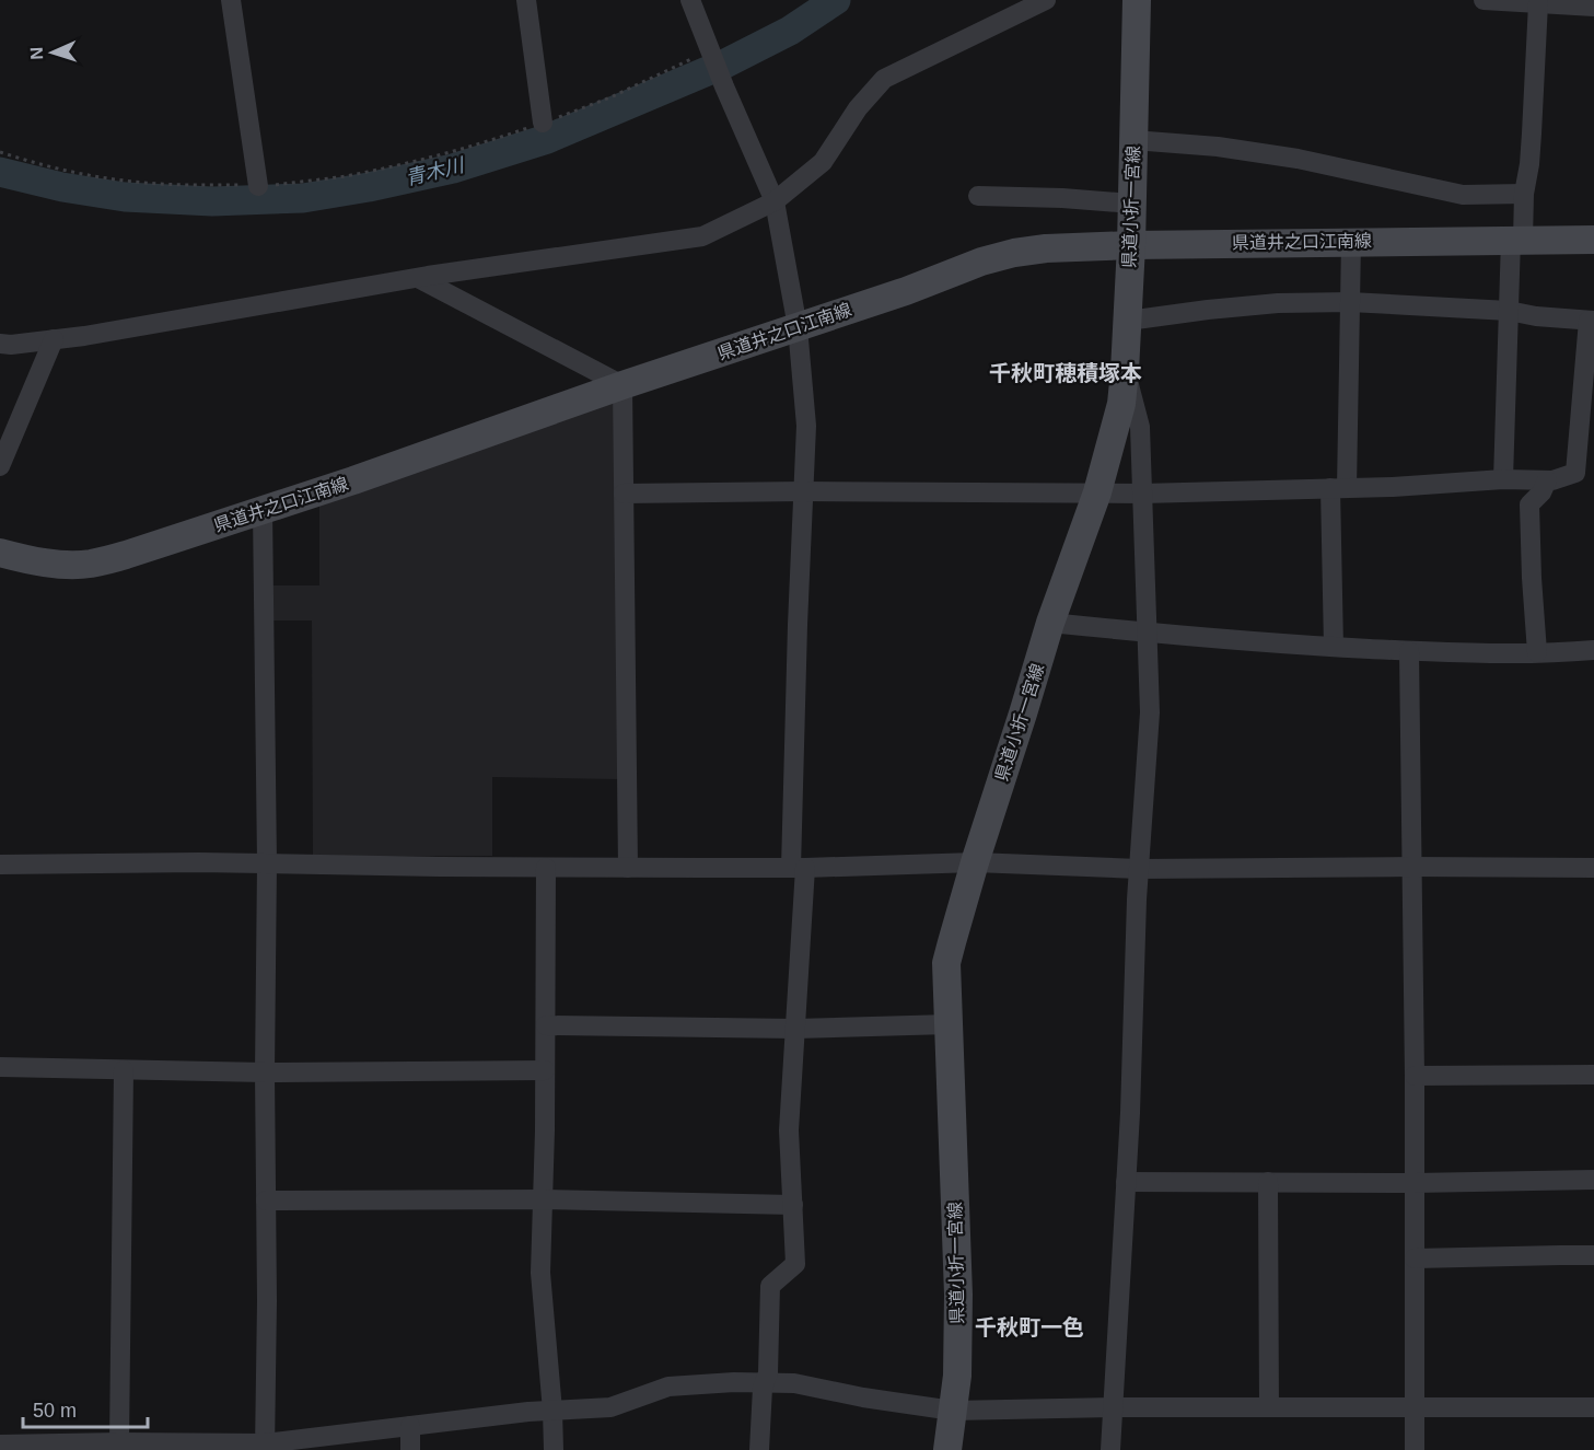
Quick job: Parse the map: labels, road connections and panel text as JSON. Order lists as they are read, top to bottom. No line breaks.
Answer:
{"streets":{"main road":["県道小折一宮線","県道井之口江南線"]},"crossings":[["県道小折一宮線","県道井之口江南線"]],"districts":["千秋町穂積塚本","千秋町一色"],"water":["青木川"],"scale_bar":"50 m","north":"left"}
